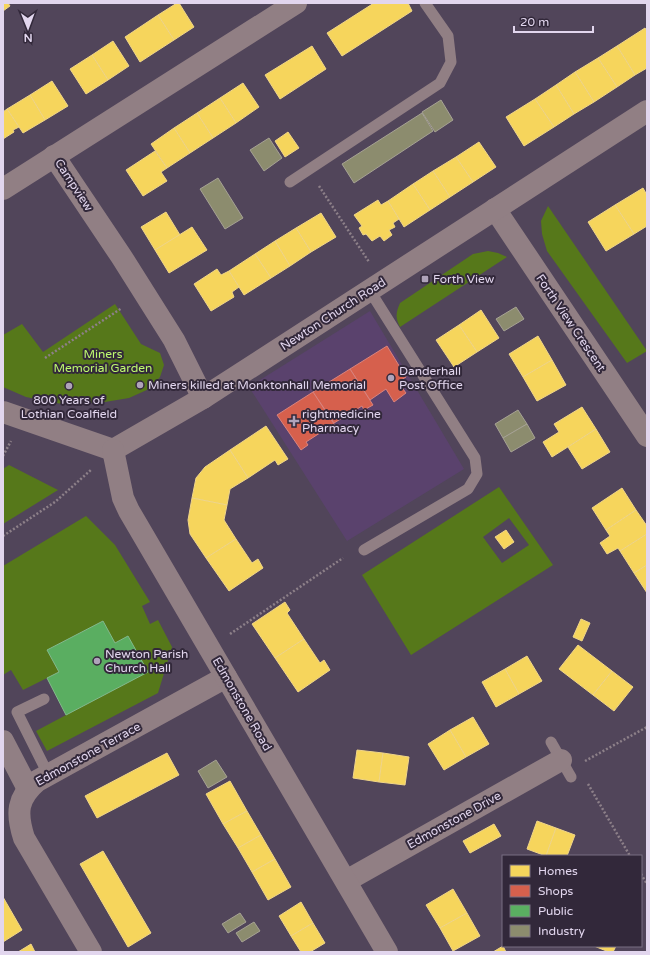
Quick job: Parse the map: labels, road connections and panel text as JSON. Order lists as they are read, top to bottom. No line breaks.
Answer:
{"streets":{"street":["Campview","Newton Church Road","Forth View Crescent","Edmonstone Road","Edmonstone Terrace","Edmonstone Drive"]},"crossings":[["Campview","Newton Church Road"],["Newton Church Road","Forth View Crescent"],["Newton Church Road","Edmonstone Road"],["Edmonstone Road","Edmonstone Terrace"],["Edmonstone Road","Edmonstone Drive"]],"parks":["Miners Memorial Garden"],"places":{"transit":["Forth View"],"other":["Danderhall Post Office","Miners killed at Monktonhall Memorial","800 Years of Lothian Coalfield","Newton Parish Church Hall"],"health":["rightmedicine Pharmacy"]},"legend":["Homes","Shops","Public","Industry"],"scale_bar":"20 m","north":"bottom"}
